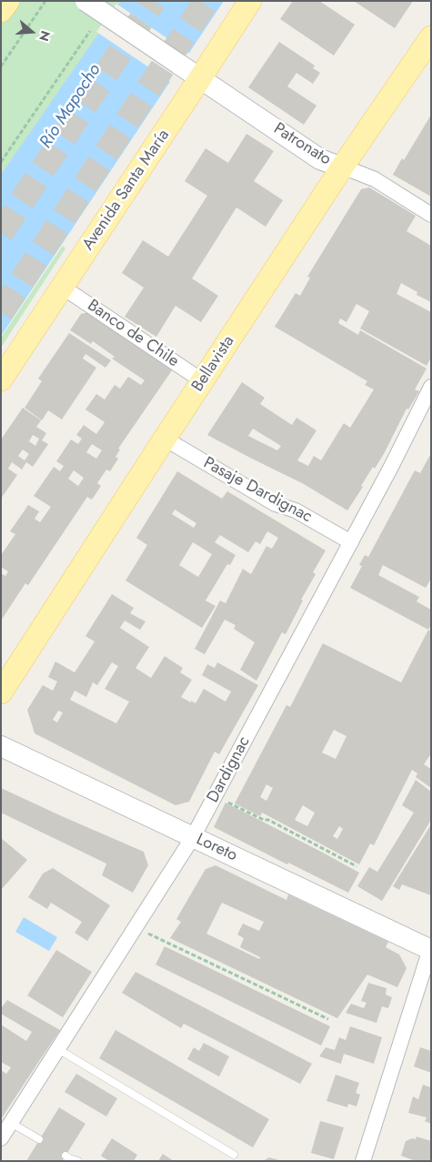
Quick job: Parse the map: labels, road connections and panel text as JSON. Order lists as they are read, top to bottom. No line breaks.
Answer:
{"streets":{"main road":["Patronato","Avenida Santa María","Bellavista","Loreto"],"street":["Banco de Chile","Pasaje Dardignac","Dardignac"]},"crossings":[["Patronato","Avenida Santa María"],["Patronato","Bellavista"],["Avenida Santa María","Banco de Chile"],["Banco de Chile","Bellavista"],["Bellavista","Pasaje Dardignac"],["Pasaje Dardignac","Dardignac"],["Dardignac","Loreto"]],"water":["Río Mapocho"],"north":"right"}
